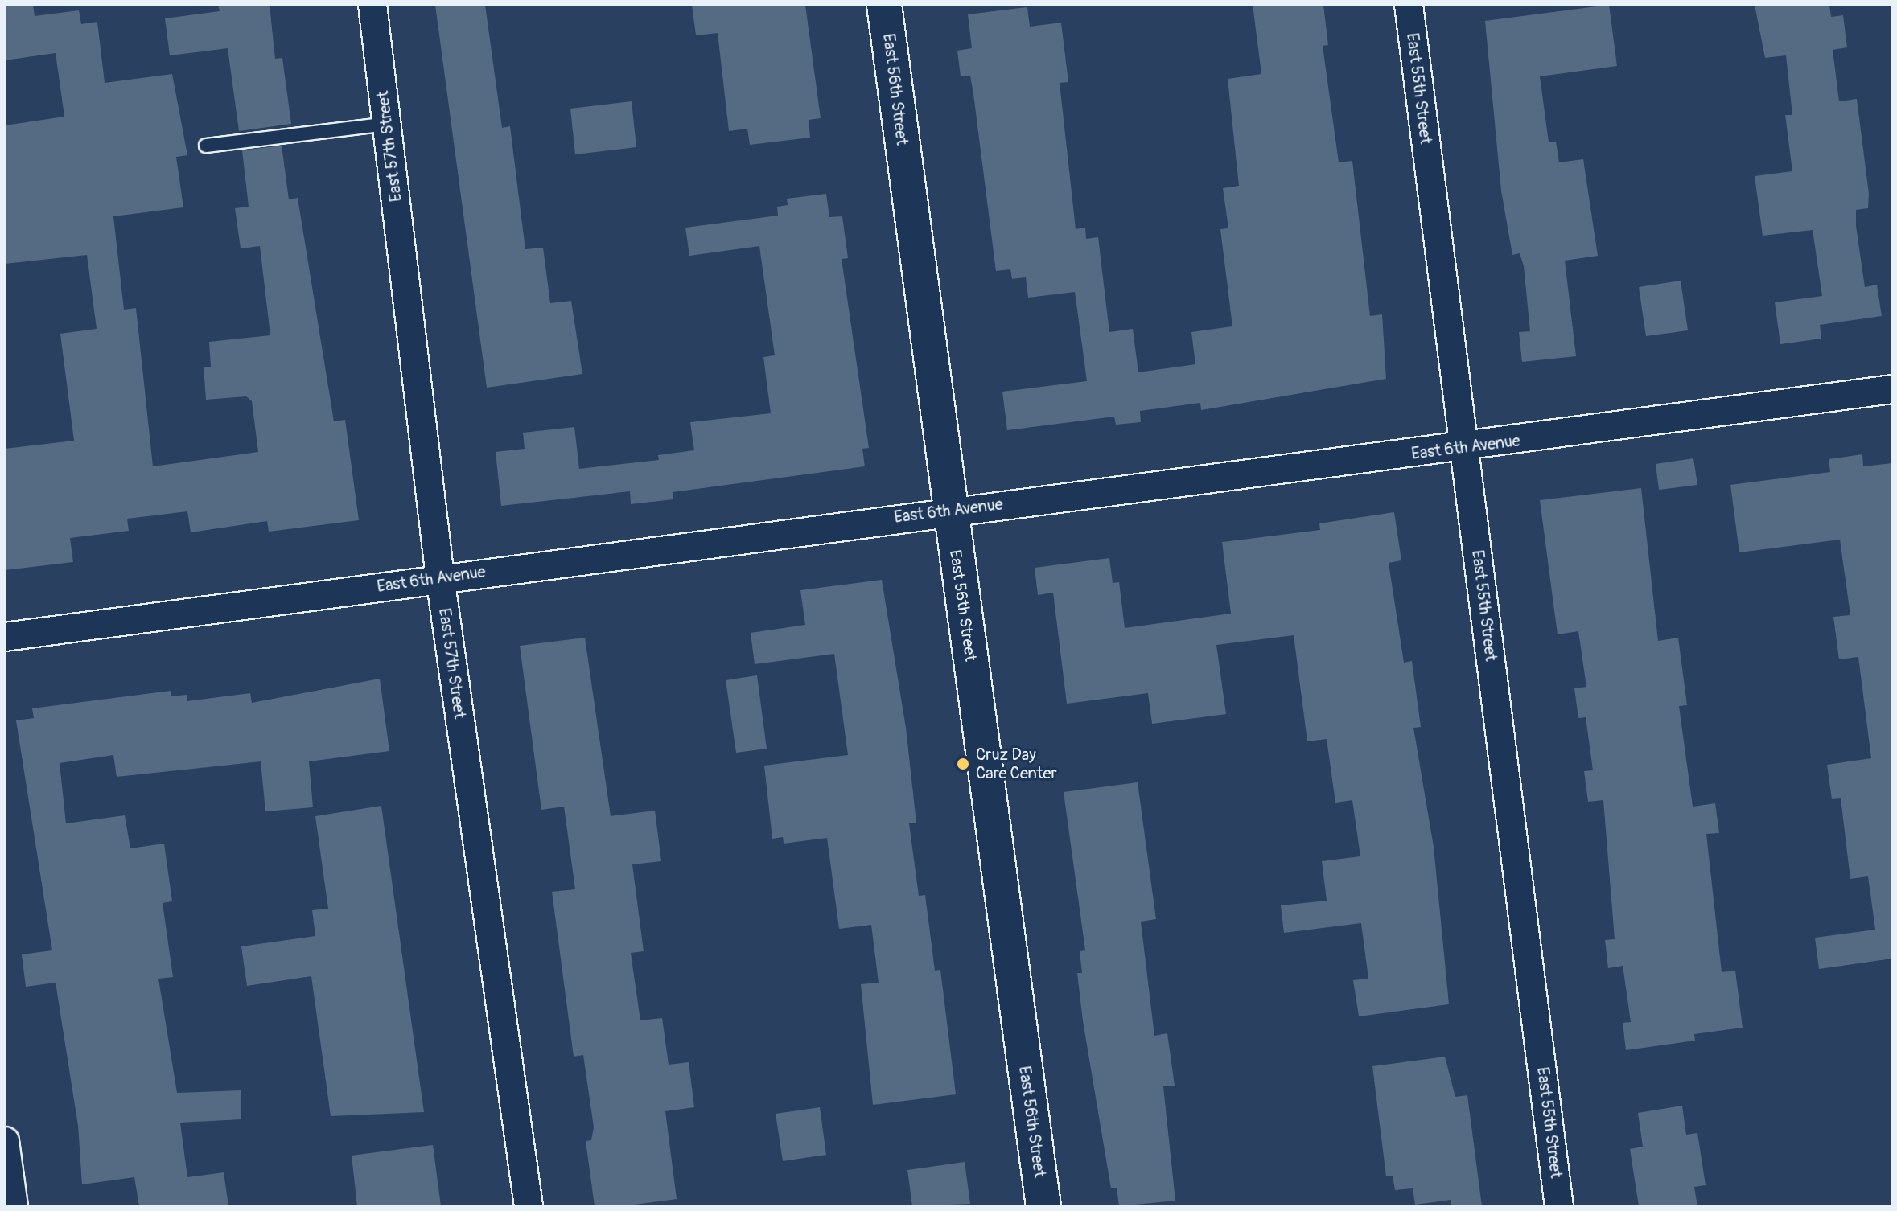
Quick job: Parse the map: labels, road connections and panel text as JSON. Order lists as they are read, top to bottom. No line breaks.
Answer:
{"streets":{"street":["East 55th Street","East 56th Street","East 57th Street","East 6th Avenue"]},"crossings":[["East 55th Street","East 6th Avenue"],["East 56th Street","East 6th Avenue"],["East 57th Street","East 6th Avenue"]],"places":["Cruz Day Care Center"]}
